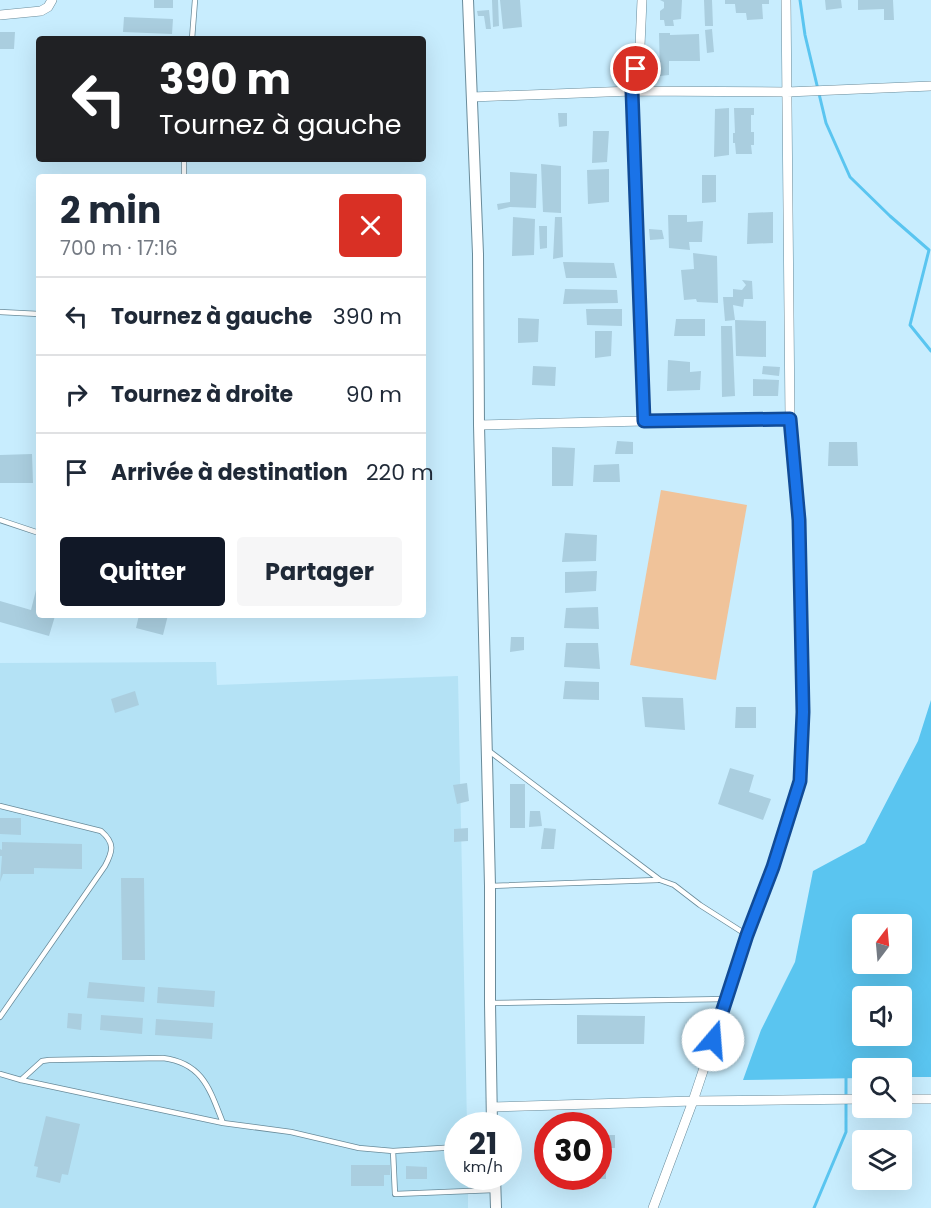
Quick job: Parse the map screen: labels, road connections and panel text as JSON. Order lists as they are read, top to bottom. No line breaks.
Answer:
{"north":"top","page":{"turn":["390 m","Tournez à gauche"],"heading":["2 min","700 m · 17:16"],"list":[{"name":"Tournez à gauche","value":"390 m"},{"name":"Tournez à droite","value":"90 m"},{"name":"Arrivée à destination","value":"220 m"}],"buttons":["Quitter","Partager"],"speed":"21 km/h","limit":"30"}}
